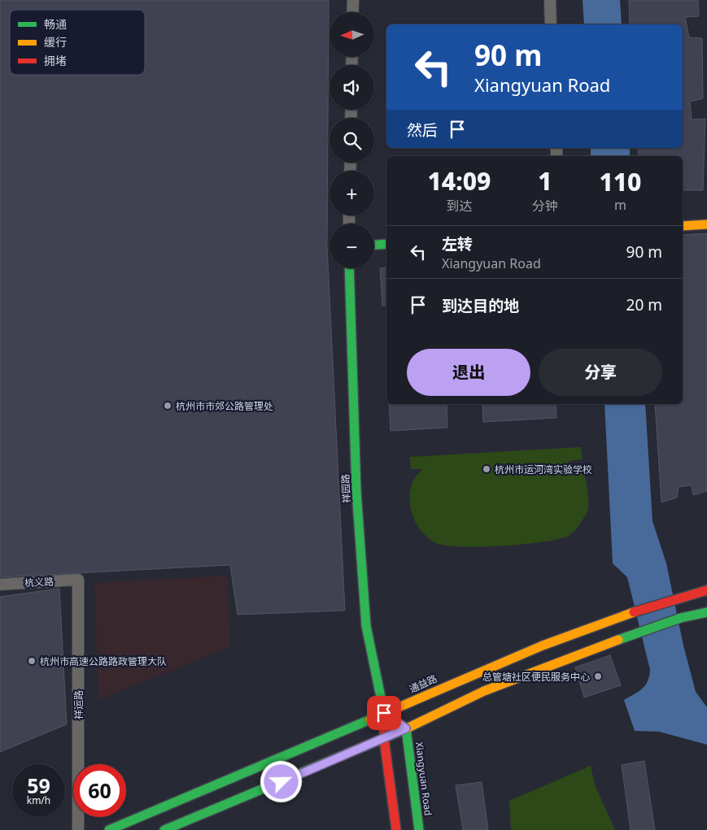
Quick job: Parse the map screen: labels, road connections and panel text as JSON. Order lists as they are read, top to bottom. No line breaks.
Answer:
{"streets":{"main road":["祥园路","通益路","Xiangyuan Road"],"street":["杭义路","祥运路"]},"crossings":[["祥园路","通益路"],["杭义路","祥运路"]],"places":["杭州市市郊公路管理处","杭州市运河湾实验学校","杭州市高速公路路政管理大队","总管塘社区便民服务中心"],"legend":["畅通","缓行","拥堵"],"north":"left","page":{"map_buttons":["+","−"],"turn":["90 m","Xiangyuan Road"],"then":"然后","eta":["14:09","到达","1","分钟","110","m"],"list":[{"name":"左转","note":"Xiangyuan Road","value":"90 m"},{"name":"到达目的地","value":"20 m"}],"buttons":["退出","分享"],"speed":"59 km/h","limit":"60"}}
